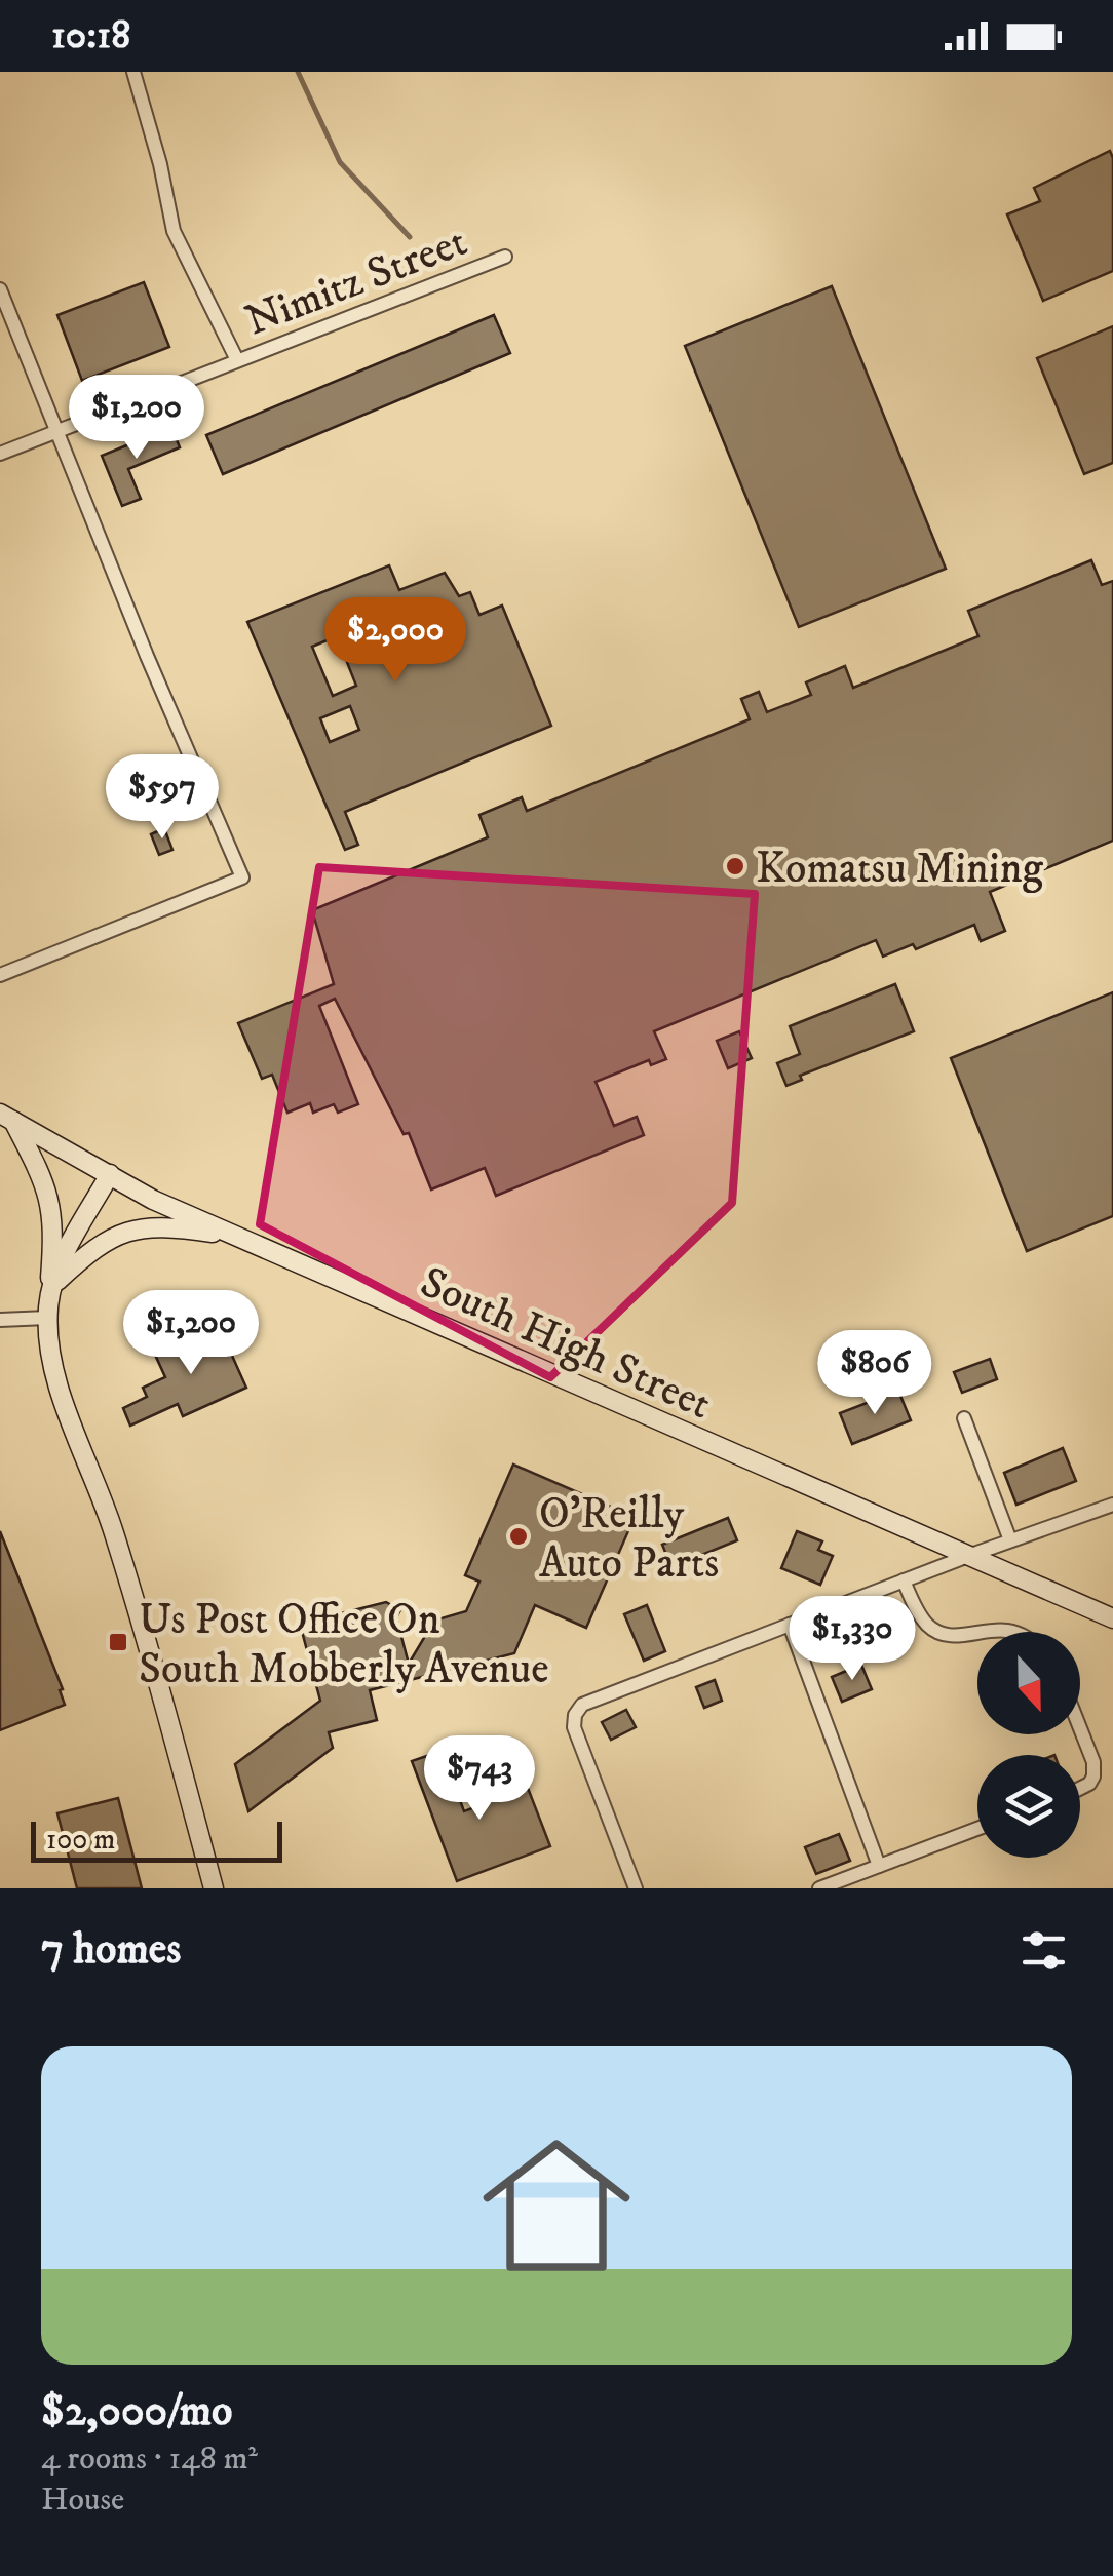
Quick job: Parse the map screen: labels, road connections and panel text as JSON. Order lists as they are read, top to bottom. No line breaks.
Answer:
{"streets":{"main road":["South High Street"],"street":["Nimitz Street"]},"places":{"other":["Komatsu Mining","O'Reilly Auto Parts"],"transit":["Us Post Office On South Mobberly Avenue"]},"scale_bar":"100 m","north":"bottom","page":{"status":"10:18","price":["$1,200","$2,000","$597","$1,200","$806","$1,330","$743"],"scale":"100 m","heading":"7 homes","list":[{"name":"$2,000/mo","note":"4 rooms · 148 m² · House"}]}}
